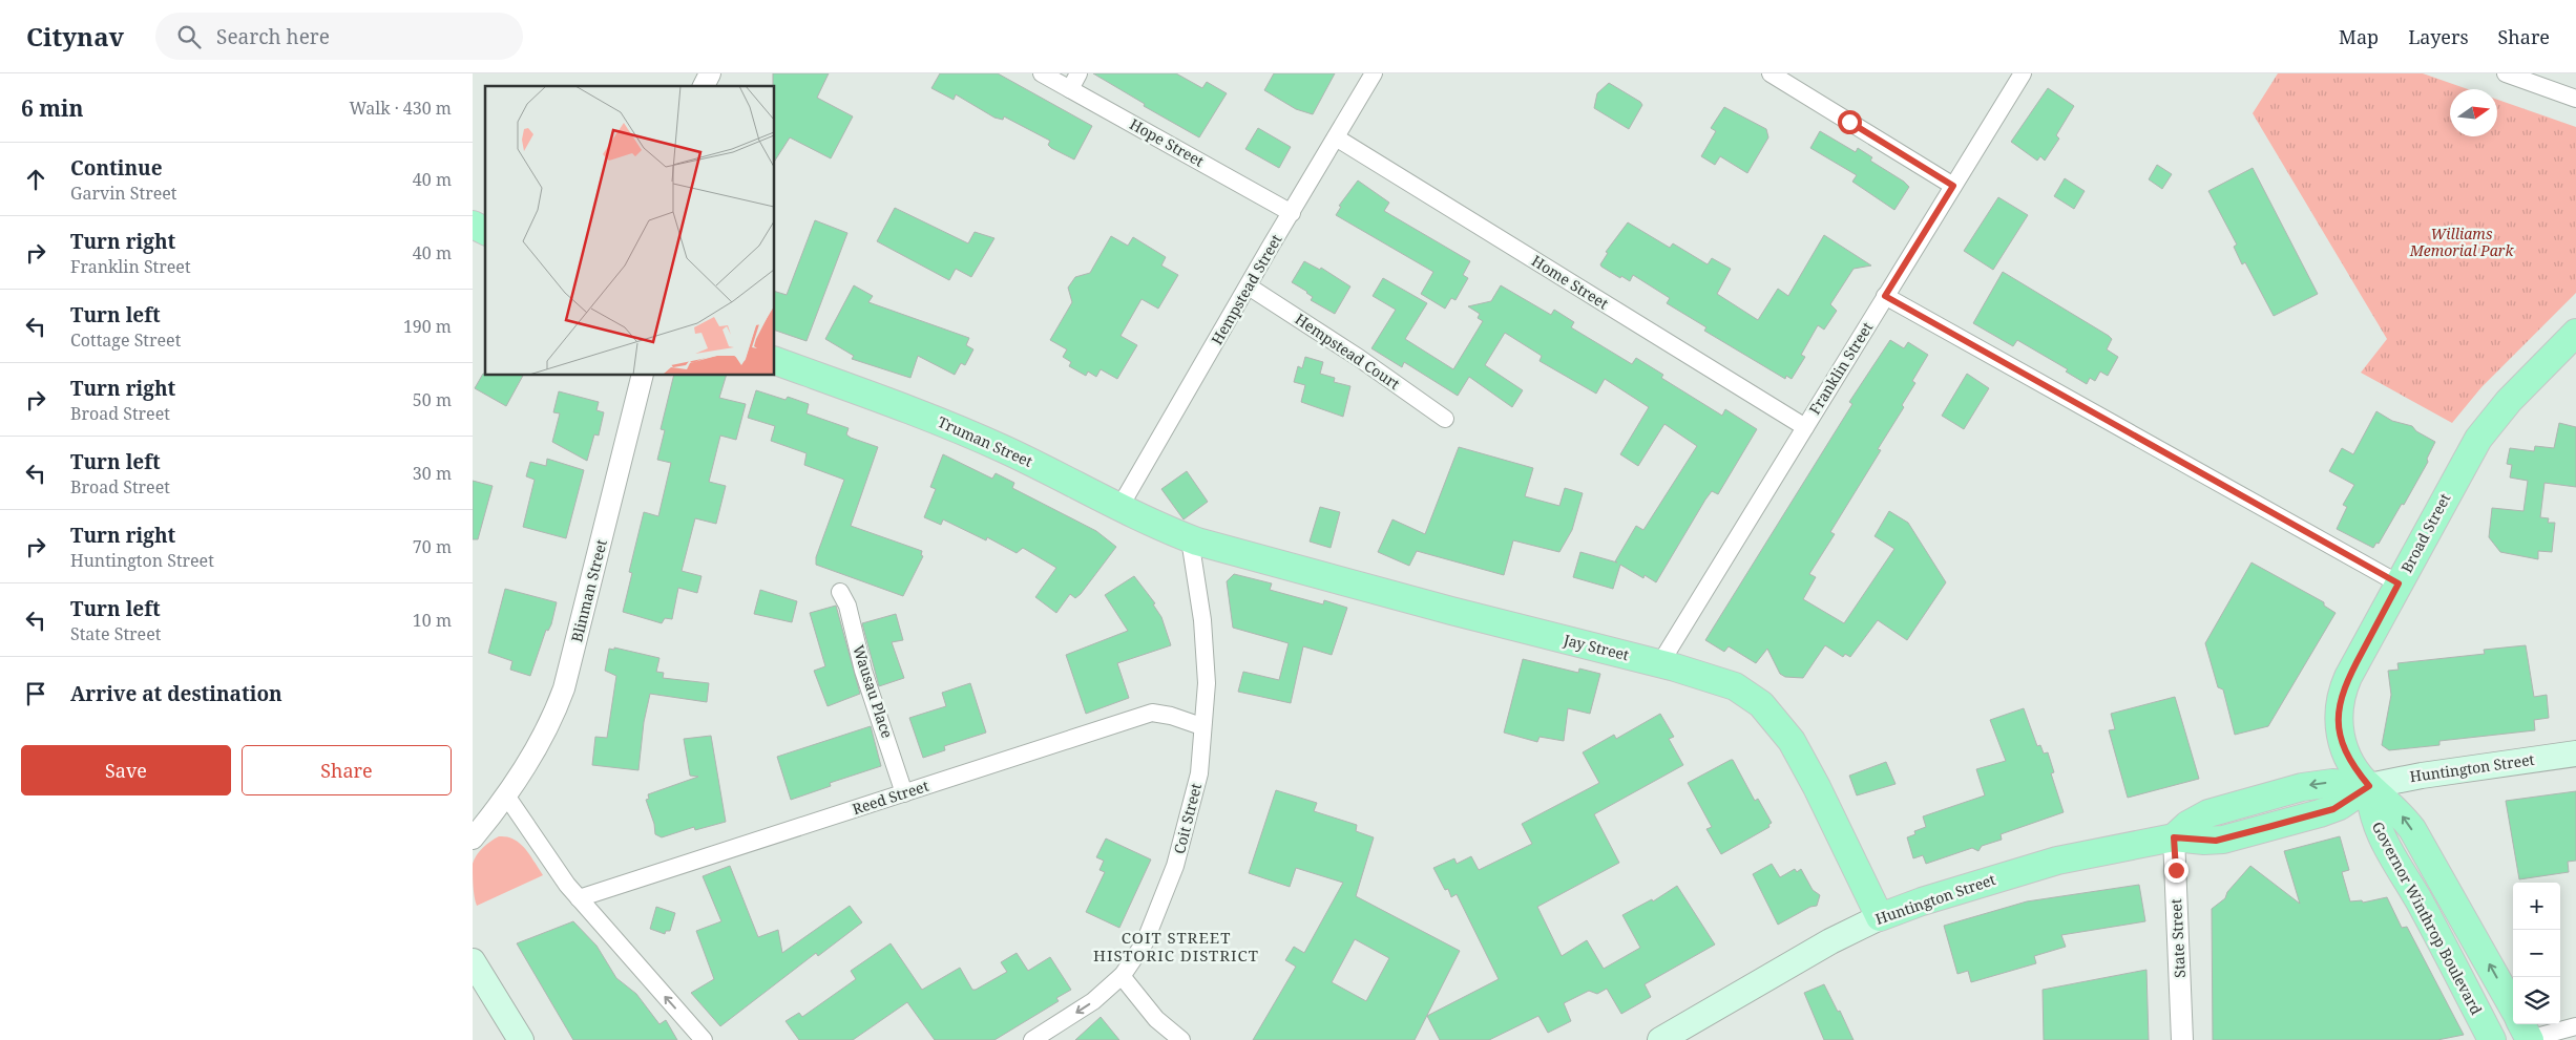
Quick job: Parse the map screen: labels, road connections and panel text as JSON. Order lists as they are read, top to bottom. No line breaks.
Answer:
{"streets":{"main road":["Truman Street","Broad Street","Jay Street","Huntington Street","Governor Winthrop Boulevard"],"street":["Hope Street","Home Street","Hempstead Street","Hempstead Court","Franklin Street","Blinman Street","Wausau Place","Reed Street","Coit Street","State Street"]},"crossings":[["Hope Street","Hempstead Street"],["Home Street","Hempstead Street"],["Home Street","Franklin Street"],["Hempstead Street","Hempstead Court"],["Hempstead Street","Truman Street"],["Franklin Street","Jay Street"],["Truman Street","Jay Street"],["Truman Street","Coit Street"],["Broad Street","Huntington Street"],["Broad Street","Governor Winthrop Boulevard"],["Jay Street","Huntington Street"],["Jay Street","Coit Street"],["Wausau Place","Reed Street"],["Huntington Street","Governor Winthrop Boulevard"],["Huntington Street","State Street"],["Reed Street","Coit Street"]],"districts":["COIT STREET HISTORIC DISTRICT"],"parks":["Williams Memorial Park"],"north":"right","page":{"header":"Citynav","search":"Search here","nav":["Map","Layers","Share"],"heading":["6 min","Walk · 430 m"],"list":[["Continue","Garvin Street","40 m"],["Turn right","Franklin Street","40 m"],["Turn left","Cottage Street","190 m"],["Turn right","Broad Street","50 m"],["Turn left","Broad Street","30 m"],["Turn right","Huntington Street","70 m"],["Turn left","State Street","10 m"],"Arrive at destination"],"buttons":["Save","Share"],"map_buttons":["+","−"]}}
